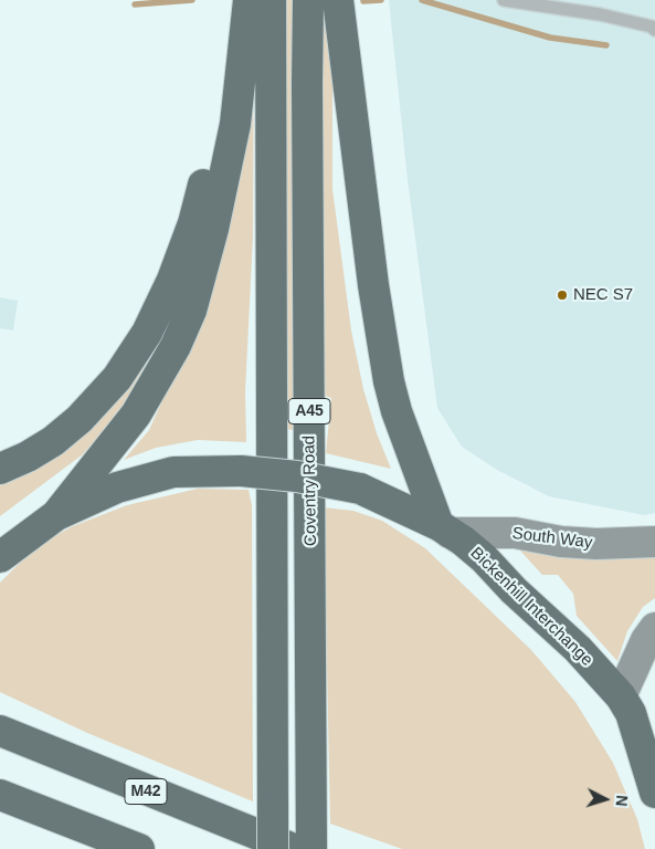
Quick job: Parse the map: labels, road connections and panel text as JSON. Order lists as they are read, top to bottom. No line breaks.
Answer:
{"streets":{"highway":["A45","Coventry Road","Bickenhill Interchange","M42"],"street":["South Way"]},"crossings":[["South Way","Bickenhill Interchange"]],"places":["NEC S7"],"north":"right"}
